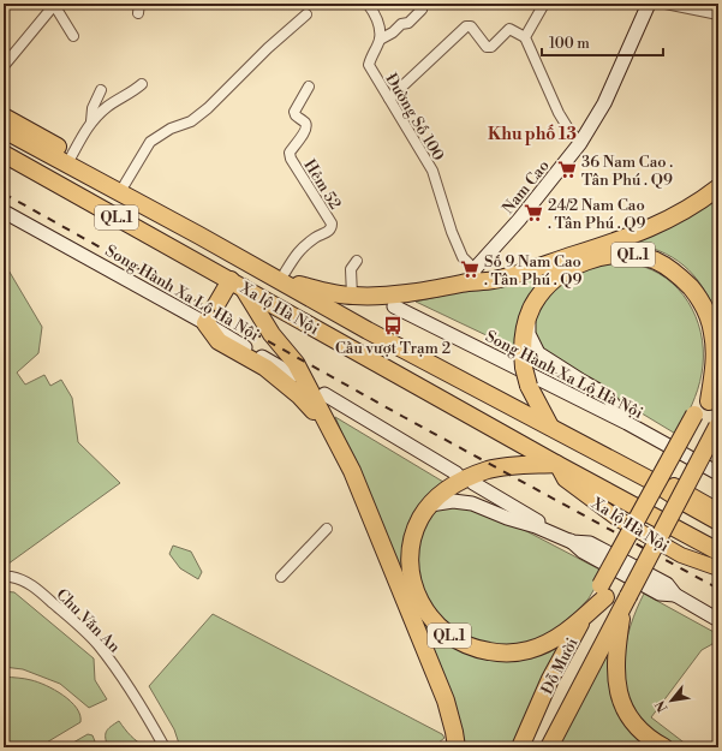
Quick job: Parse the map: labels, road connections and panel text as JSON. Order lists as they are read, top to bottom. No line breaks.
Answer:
{"streets":{"highway":["QL.1","Xa lộ Hà Nội","Đỗ Mười"],"main road":["Nam Cao","Song Hành Xa Lộ Hà Nội"],"street":["Đường Số 100","Hẻm 52","Chu Văn An"]},"crossings":[["Đường Số 100","Nam Cao"],["Hẻm 52","Xa lộ Hà Nội"],["QL.1","Xa lộ Hà Nội"],["QL.1","Đỗ Mười"]],"districts":["Khu phố 13"],"places":{"supermarket":["36 Nam Cao . Tân Phú . Q9","24/2 Nam Cao . Tân Phú . Q9","Số 9 Nam Cao . Tân Phú . Q9"],"bus stop":["Cầu vượt Trạm 2"]},"scale_bar":"100 m","north":"bottom left"}
